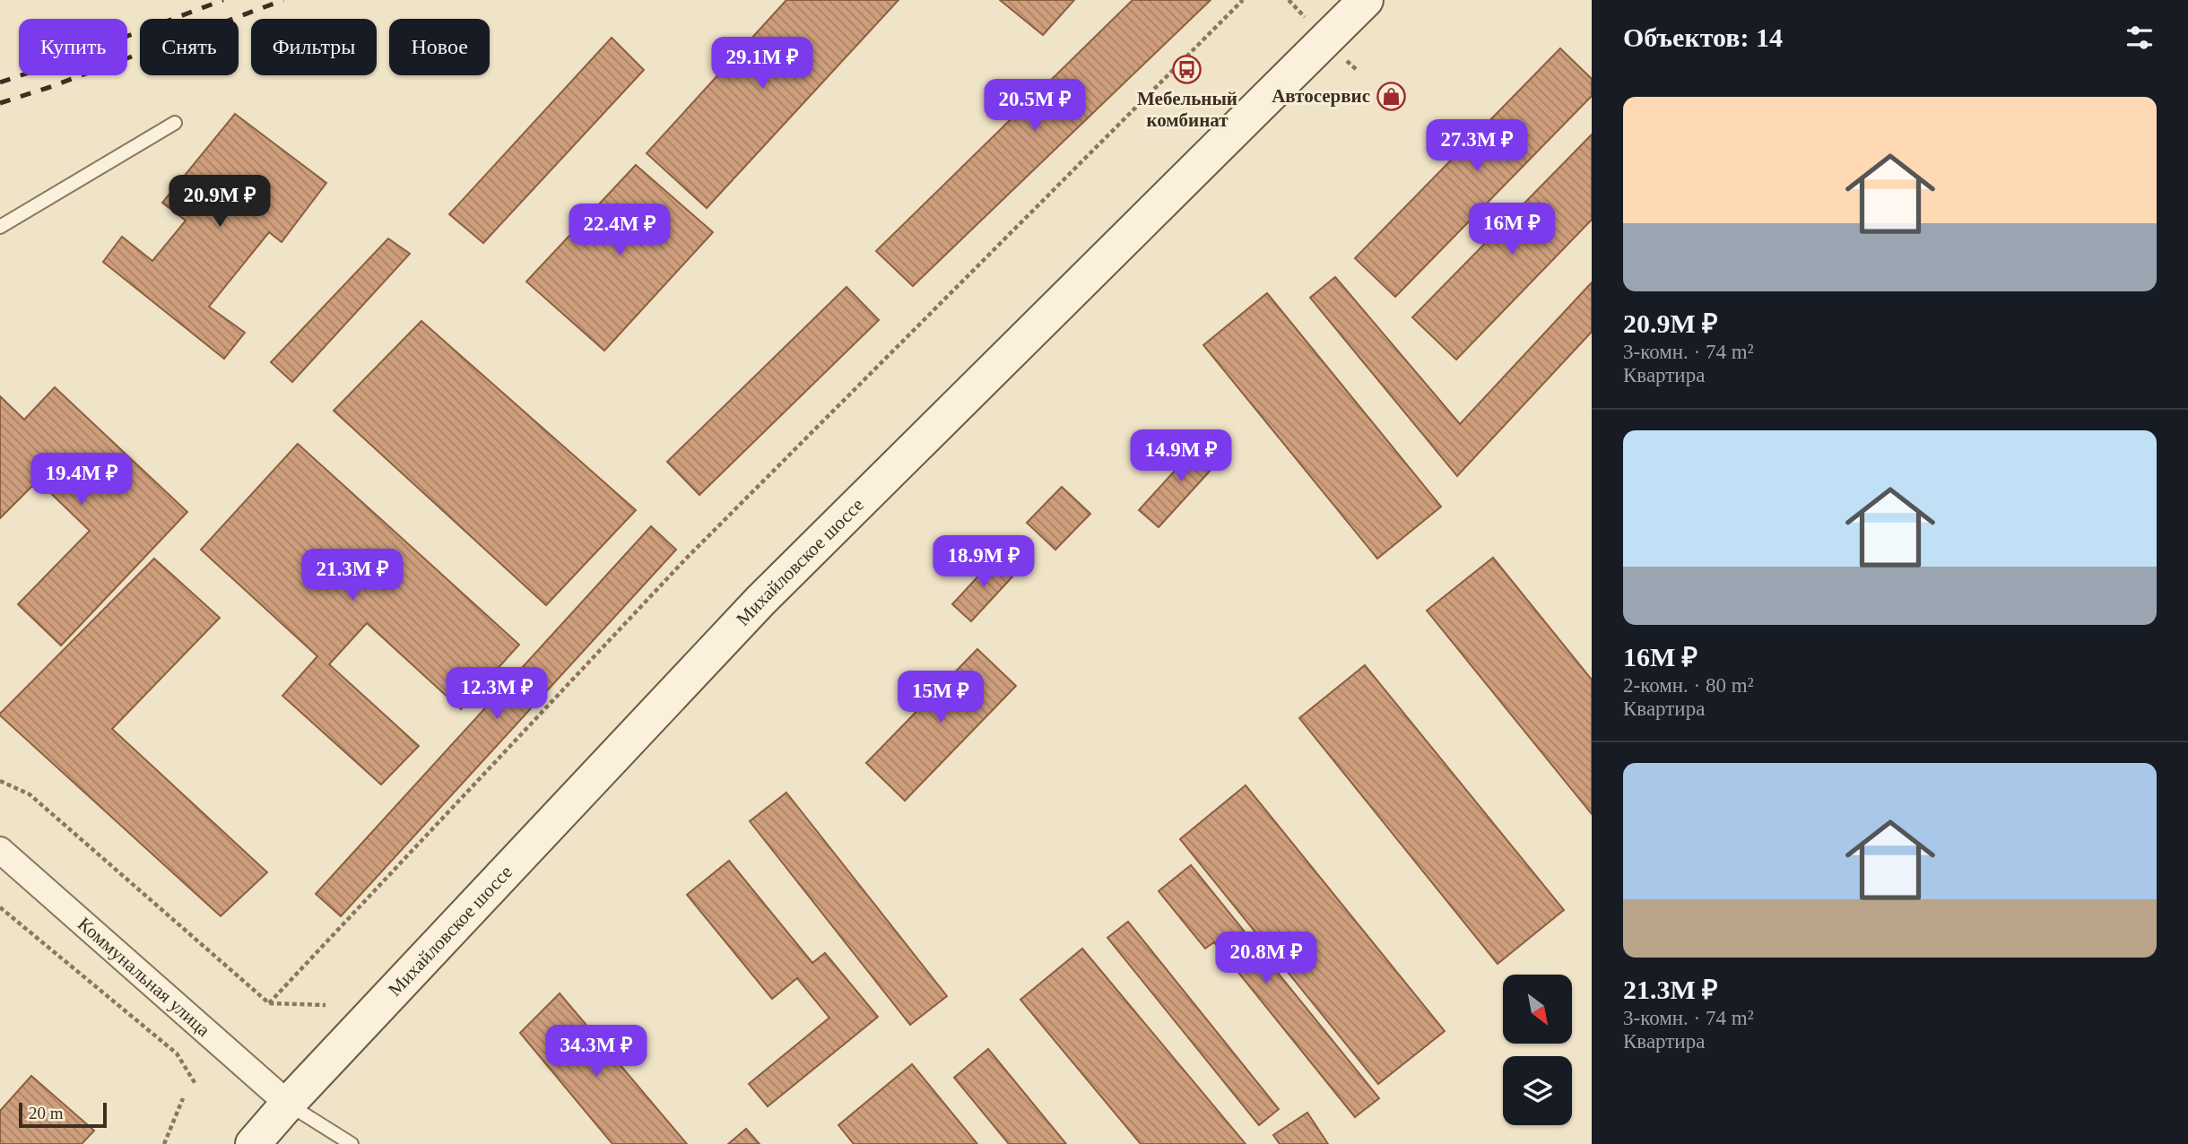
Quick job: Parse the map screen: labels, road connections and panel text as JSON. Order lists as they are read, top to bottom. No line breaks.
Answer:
{"streets":{"main road":["Михайловское шоссе"],"street":["Коммунальная улица"]},"crossings":[["Михайловское шоссе","Коммунальная улица"]],"places":{"bus stop":["Мебельный комбинат"],"shop":["Автосервис"]},"scale_bar":"20 m","north":"bottom right","page":{"heading":"Объектов: 14","chip":["Купить","Снять","Фильтры","Новое"],"price":["29.1M ₽","20.5M ₽","27.3M ₽","20.9M ₽","16M ₽","22.4M ₽","14.9M ₽","19.4M ₽","18.9M ₽","21.3M ₽","12.3M ₽","15M ₽","20.8M ₽","34.3M ₽"],"list":[{"name":"20.9M ₽","note":"3-комн. · 74 m² · Квартира"},{"name":"16M ₽","note":"2-комн. · 80 m² · Квартира"},{"name":"21.3M ₽","note":"3-комн. · 74 m² · Квартира"}],"scale":"20 m"}}
